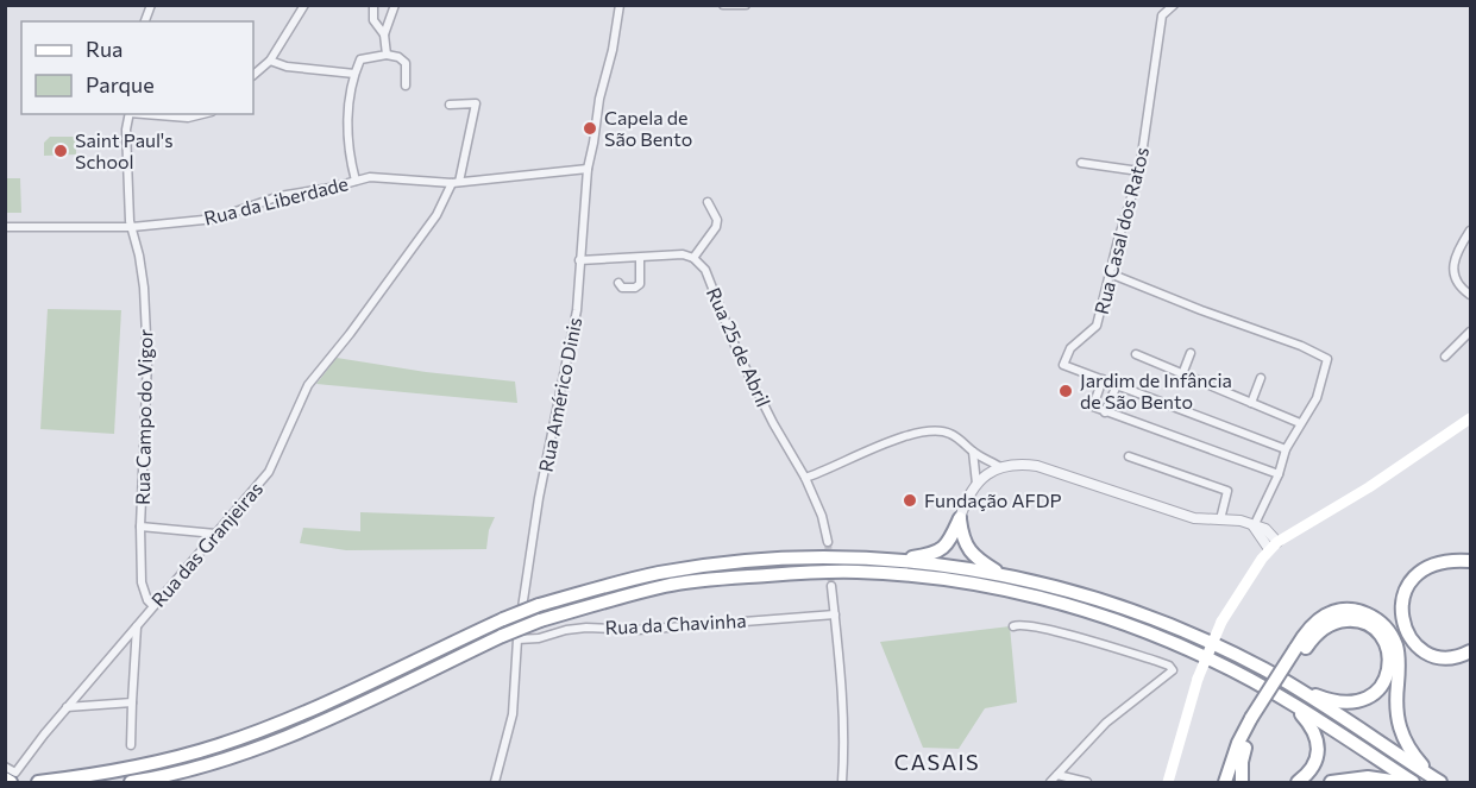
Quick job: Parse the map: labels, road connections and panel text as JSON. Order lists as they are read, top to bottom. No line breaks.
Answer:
{"streets":{"street":["Rua da Liberdade","Rua Casal dos Ratos","Rua 25 de Abril","Rua Américo Dinis","Rua Campo do Vigor","Rua das Granjeiras","Rua da Chavinha"]},"crossings":[["Rua da Liberdade","Rua Américo Dinis"],["Rua da Liberdade","Rua Campo do Vigor"],["Rua da Liberdade","Rua das Granjeiras"],["Rua Américo Dinis","Rua da Chavinha"],["Rua Campo do Vigor","Rua das Granjeiras"]],"districts":["CASAIS"],"places":["Capela de São Bento","Saint Paul's School","Jardim de Infância de São Bento","Fundação AFDP"],"legend":["Rua","Parque"]}
